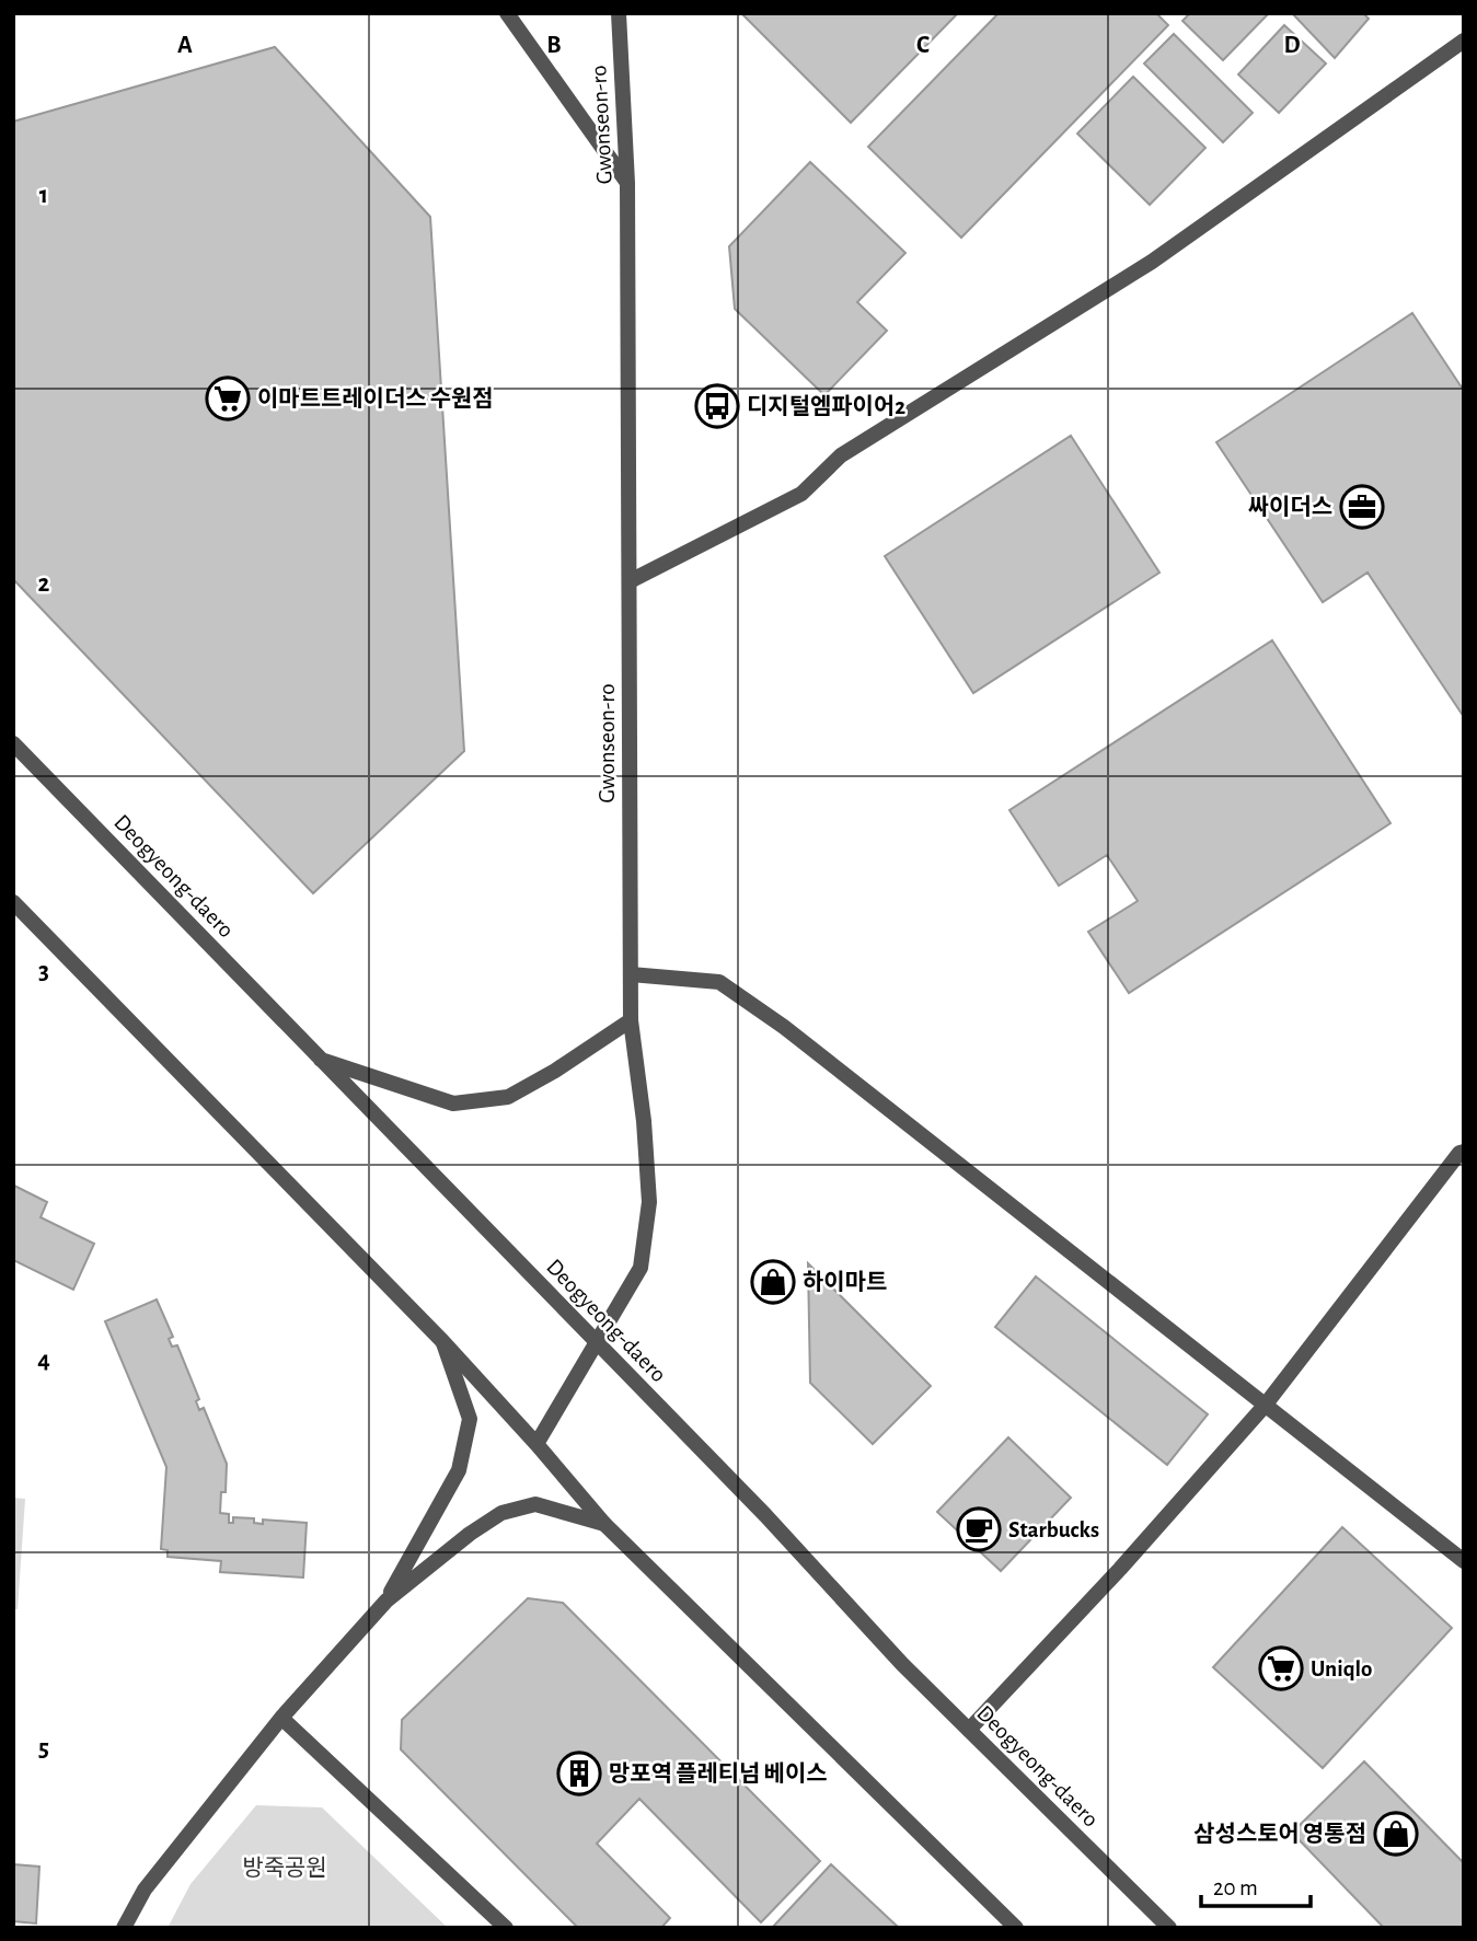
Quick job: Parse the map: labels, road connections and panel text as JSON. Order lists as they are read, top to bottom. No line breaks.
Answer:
{"streets":{"street":["Gwonseon-ro","Deogyeong-daero"]},"crossings":[["Gwonseon-ro","Deogyeong-daero"]],"parks":["방죽공원"],"places":{"supermarket":["이마트트레이더스 수원점","Uniqlo"],"bus stop":["디지털엠파이어2"],"office":["싸이더스"],"shop":["하이마트","삼성스토어 영통점"],"cafe":["Starbucks"],"building":["망포역 플레티넘 베이스"]},"scale_bar":"20 m","grid":{"columns":["A","B","C","D"],"rows":["1","2","3","4","5"]}}
